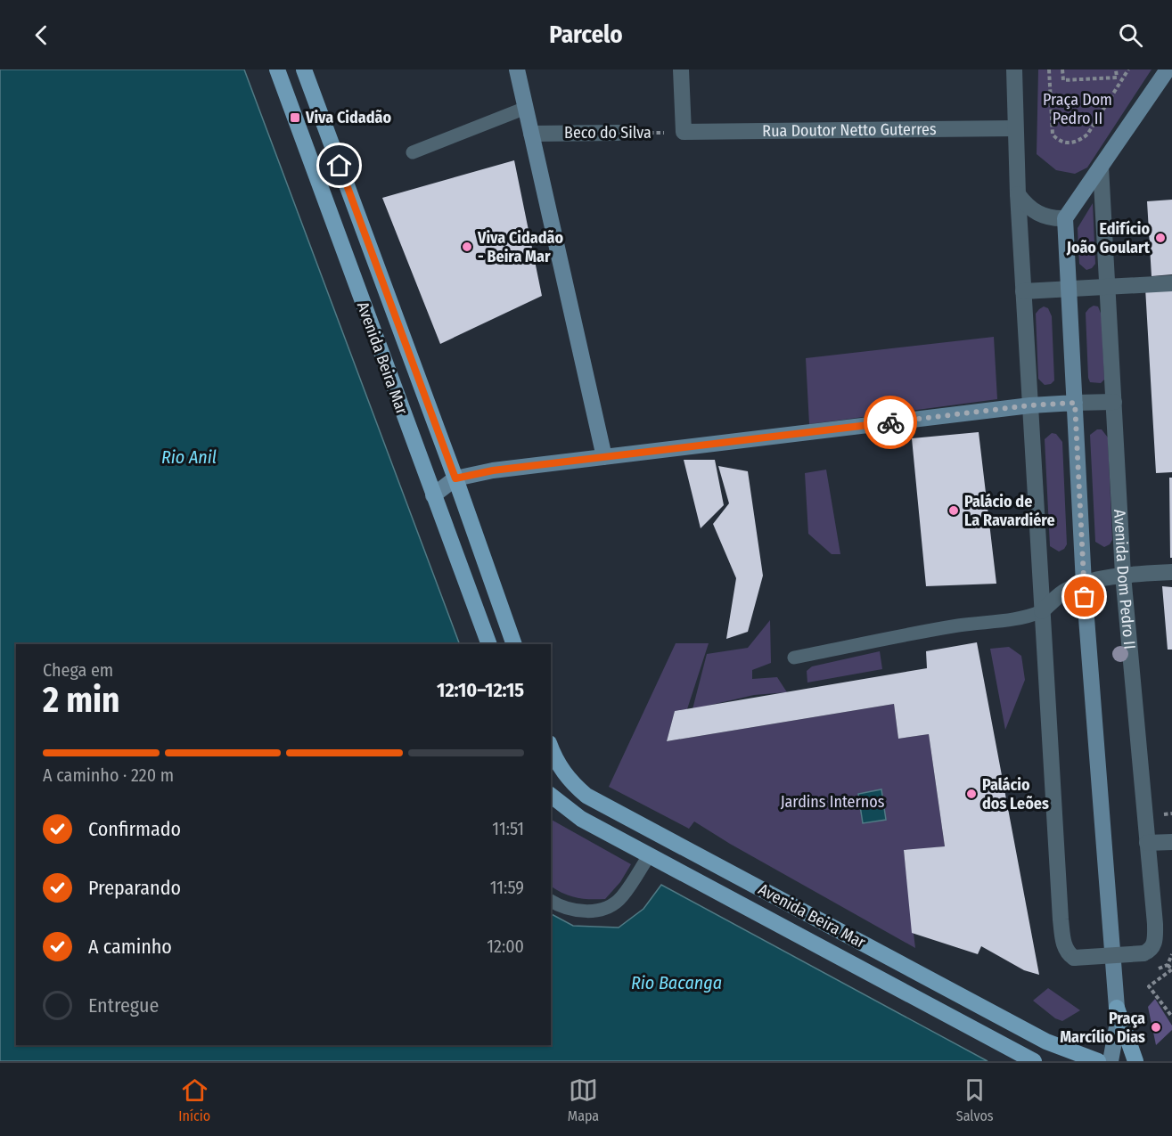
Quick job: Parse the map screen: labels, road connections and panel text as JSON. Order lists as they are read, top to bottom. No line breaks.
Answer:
{"streets":{"main road":["Avenida Beira Mar"],"street":["Rua Doutor Netto Guterres","Beco do Silva","Avenida Dom Pedro II"]},"crossings":[["Rua Doutor Netto Guterres","Beco do Silva"],["Rua Doutor Netto Guterres","Avenida Dom Pedro II"]],"water":["Rio Anil","Rio Bacanga"],"parks":["Praça Dom Pedro II","Jardins Internos"],"places":{"transit":["Viva Cidadão"],"other":["Edifício João Goulart","Viva Cidadão - Beira Mar","Palácio de La Ravardiére","Palácio dos Leões","Praça Marcílio Dias"]},"page":{"header":"Parcelo","heading":["2 min","Chega em","12:10–12:15"],"bar":"A caminho · 220 m","list":[["Confirmado","11:51"],["Preparando","11:59"],["A caminho","12:00"],"Entregue"],"tabs":["Início","Mapa","Salvos"]}}
